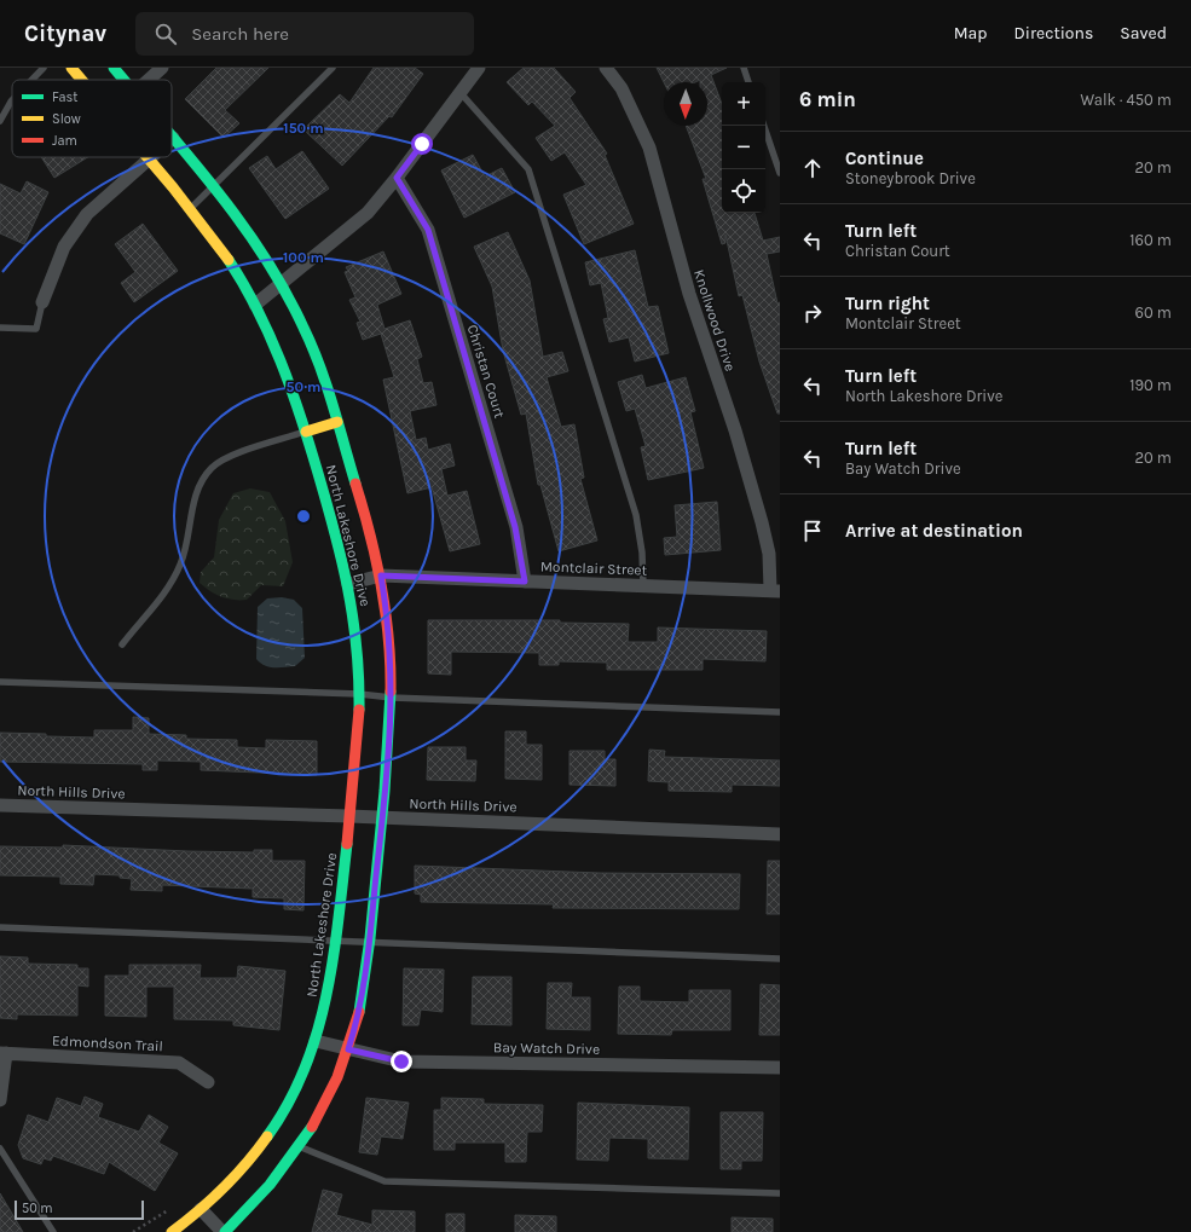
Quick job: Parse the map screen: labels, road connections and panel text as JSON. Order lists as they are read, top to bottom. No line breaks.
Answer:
{"streets":{"main road":["North Lakeshore Drive"],"street":["Knollwood Drive","Christan Court","Montclair Street","North Hills Drive","Edmondson Trail","Bay Watch Drive"]},"crossings":[["Knollwood Drive","Montclair Street"],["Christan Court","Montclair Street"],["North Lakeshore Drive","Montclair Street"],["North Lakeshore Drive","North Hills Drive"],["North Lakeshore Drive","Bay Watch Drive"]],"legend":["Fast","Slow","Jam"],"scale_bar":"50 m","north":"bottom","page":{"header":"Citynav","search":"Search here","nav":["Map","Directions","Saved"],"heading":["6 min","Walk · 450 m"],"map_buttons":["+","−"],"list":[["Continue","Stoneybrook Drive","20 m"],["Turn left","Christan Court","160 m"],["Turn right","Montclair Street","60 m"],["Turn left","North Lakeshore Drive","190 m"],["Turn left","Bay Watch Drive","20 m"],"Arrive at destination"],"scale":"50 m"},"rings":["150 m","100 m","50 m"]}
